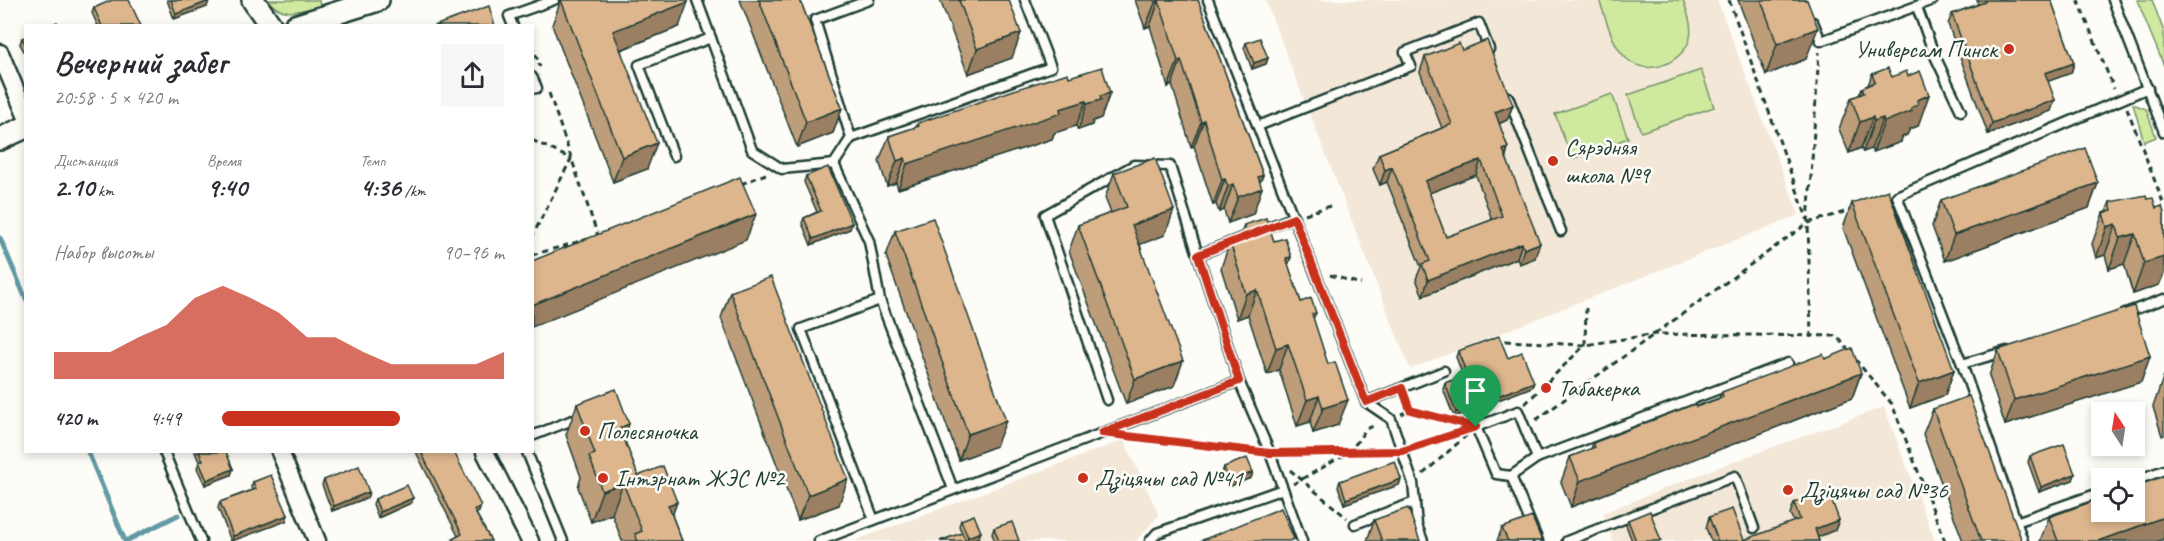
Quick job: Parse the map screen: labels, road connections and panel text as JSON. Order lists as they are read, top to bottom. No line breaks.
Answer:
{"places":["Универсам Пинск","Сярэдняя школа №9","Табакерка","Полесяночка","Інтэрнат ЖЭС №2","Дзіцячы сад №41","Дзіцячы сад №36"],"north":"top","page":{"heading":["Вечерний забег","20:58 · 5 × 420 m"],"stats":[["Дистанция","2.10 km"],["Время","9:40"],["Темп","4:36 /km"]],"chart":["Набор высоты","90–96 m"],"list":[{"name":"420 m","note":"4:49"}]}}
